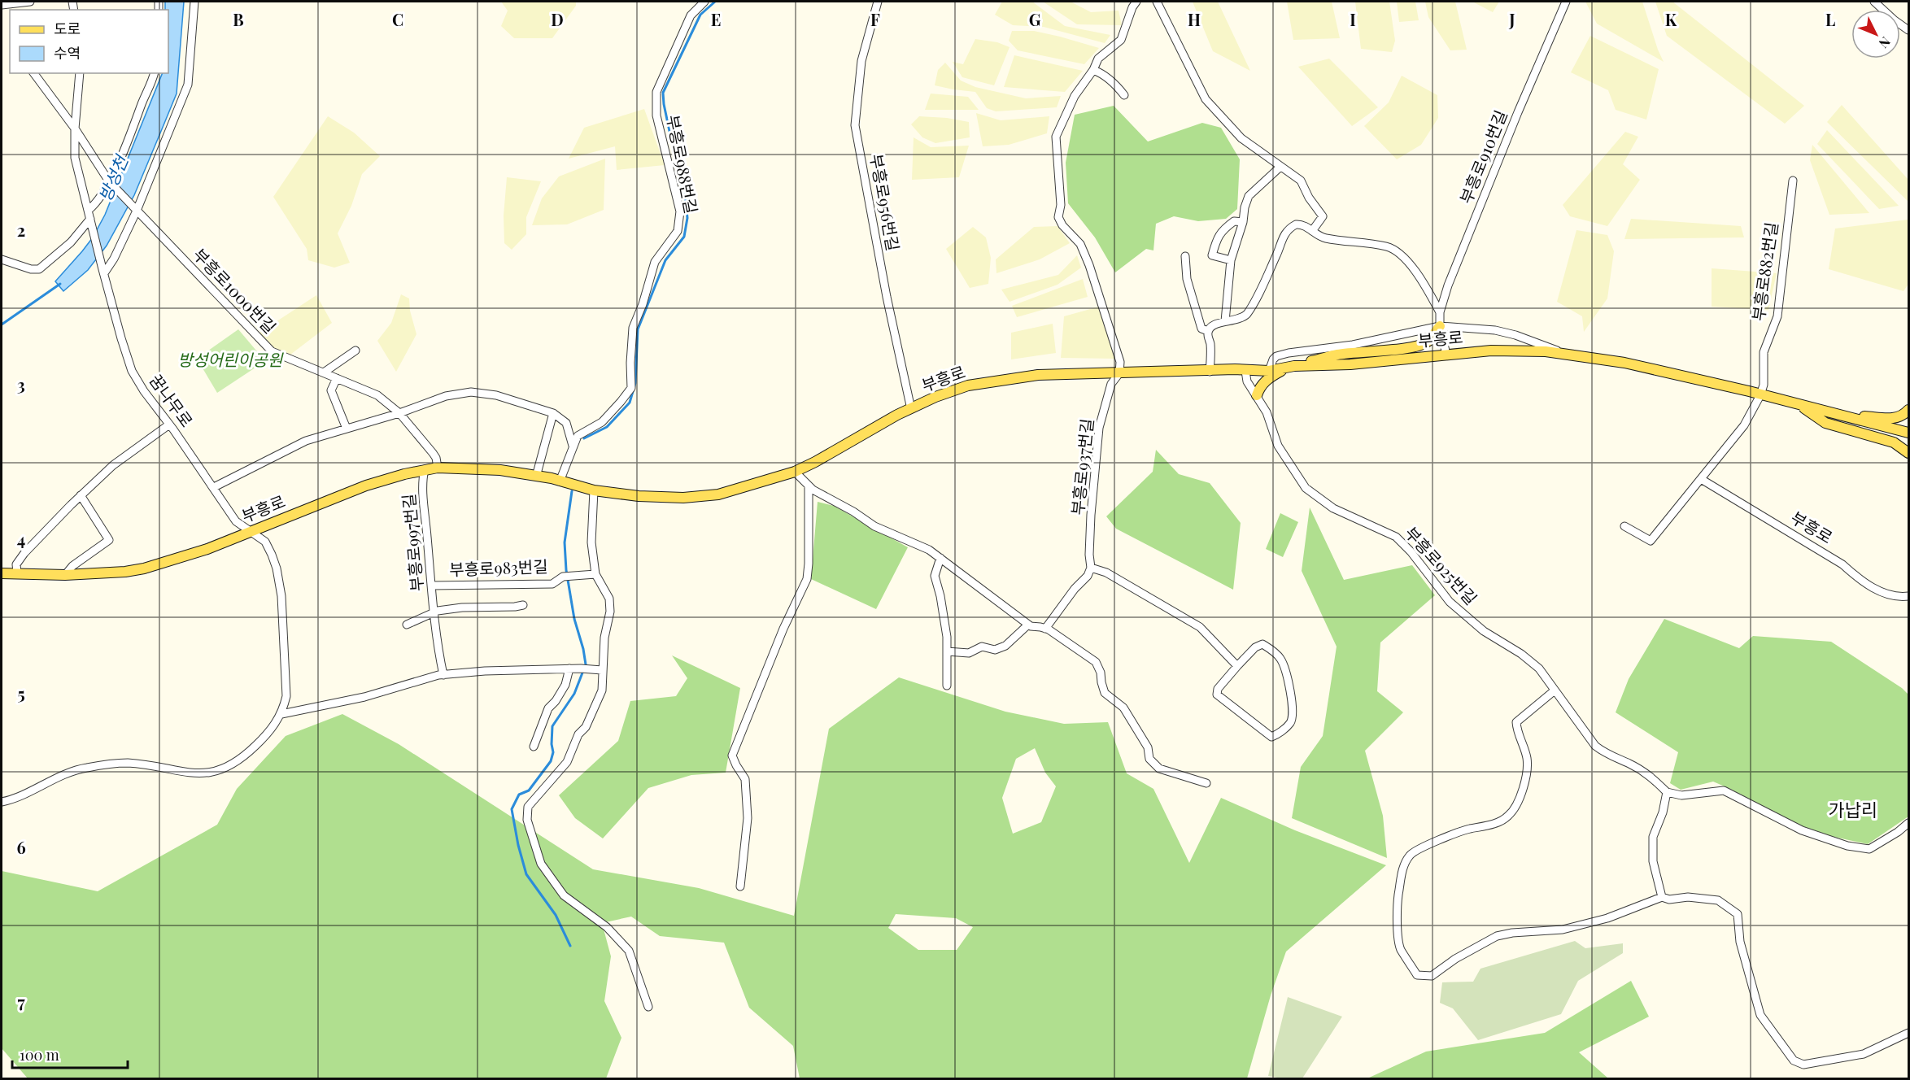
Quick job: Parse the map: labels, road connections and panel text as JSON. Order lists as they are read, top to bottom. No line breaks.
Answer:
{"streets":{"main road":["부흥로"],"street":["부흥로910번길","부흥로988번길","부흥로956번길","부흥로882번길","부흥로1000번길","꿈나무로","부흥로937번길","부흥로997번길","부흥로925번길","부흥로983번길"]},"crossings":[["부흥로910번길","부흥로"],["부흥로988번길","부흥로"],["부흥로956번길","부흥로"],["부흥로882번길","부흥로"],["부흥로1000번길","부흥로"],["부흥로","꿈나무로"],["부흥로","부흥로937번길"],["부흥로","부흥로997번길"],["부흥로","부흥로925번길"],["부흥로997번길","부흥로983번길"]],"districts":["가납리"],"water":["방성천"],"parks":["방성어린이공원"],"legend":["도로","수역"],"scale_bar":"100 m","north":"bottom right","grid":{"columns":["B","C","D","E","F","G","H","I","J","K","L"],"rows":["2","3","4","5","6","7"]}}
